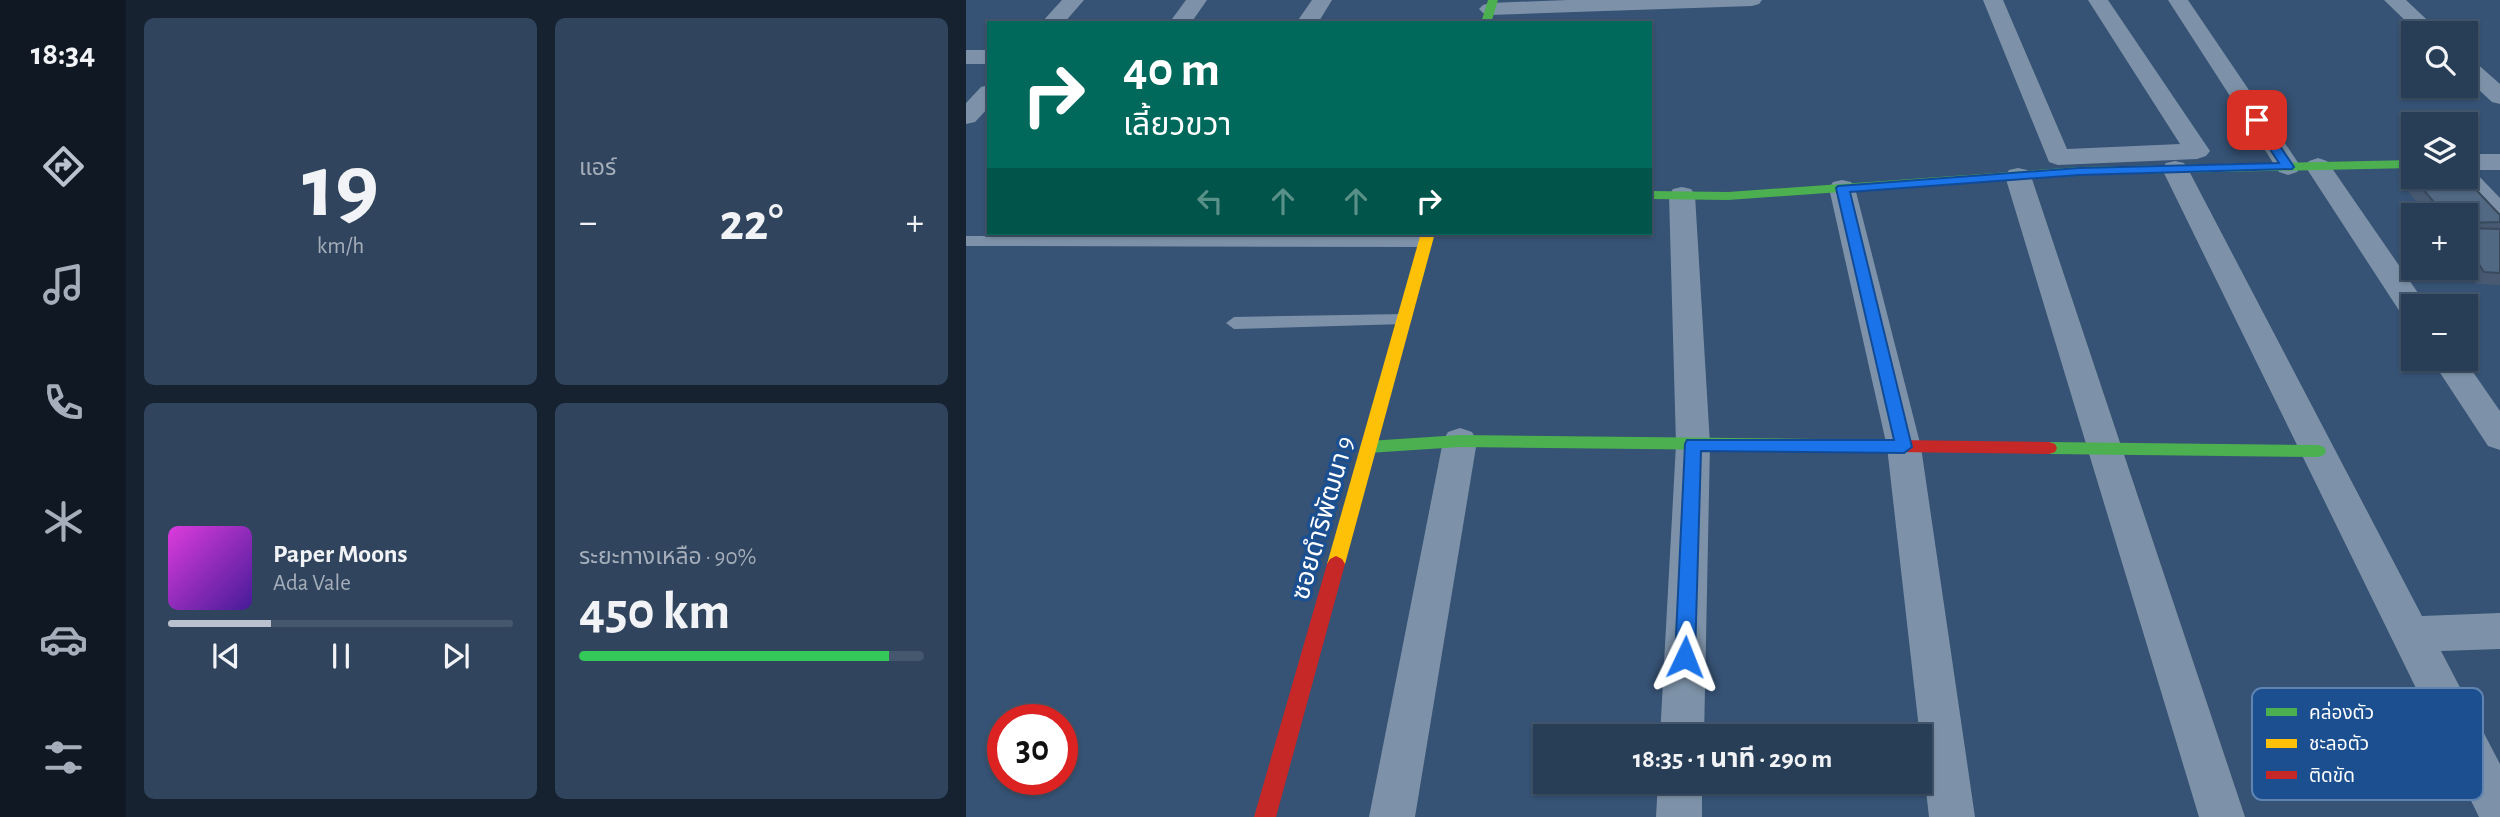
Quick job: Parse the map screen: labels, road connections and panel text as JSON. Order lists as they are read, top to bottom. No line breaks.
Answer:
{"streets":{"street":["ซอยดำริพัฒนา 9"]},"legend":["คล่องตัว","ชะลอตัว","ติดขัด"],"page":{"tabs":"18:34","tile":[["19","km/h"],"แอร์",["ระยะทางเหลือ · 90%","450 km"]],"map_buttons":["+","−"],"turn":["40 m","เลี้ยวขวา"],"heat":["−","22°","+"],"song":["Paper Moons","Ada Vale"],"limit":"30","trip":"18:35 · 1 นาที · 290 m"}}
